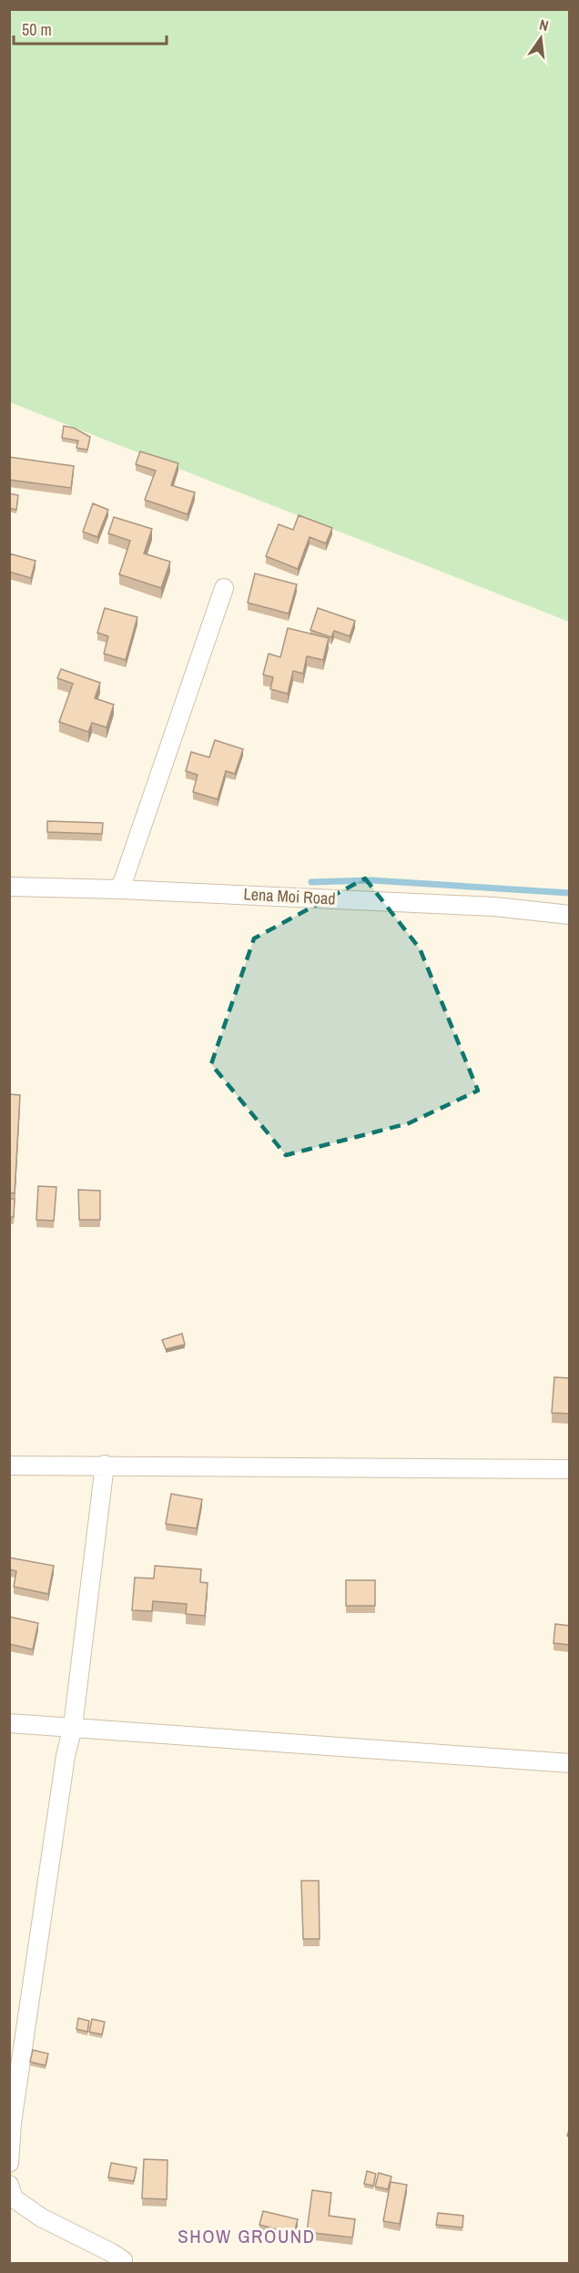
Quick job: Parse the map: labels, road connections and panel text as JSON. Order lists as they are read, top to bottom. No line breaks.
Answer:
{"streets":{"street":["Lena Moi Road"]},"districts":["SHOW GROUND"],"scale_bar":"50 m","north":"top"}
